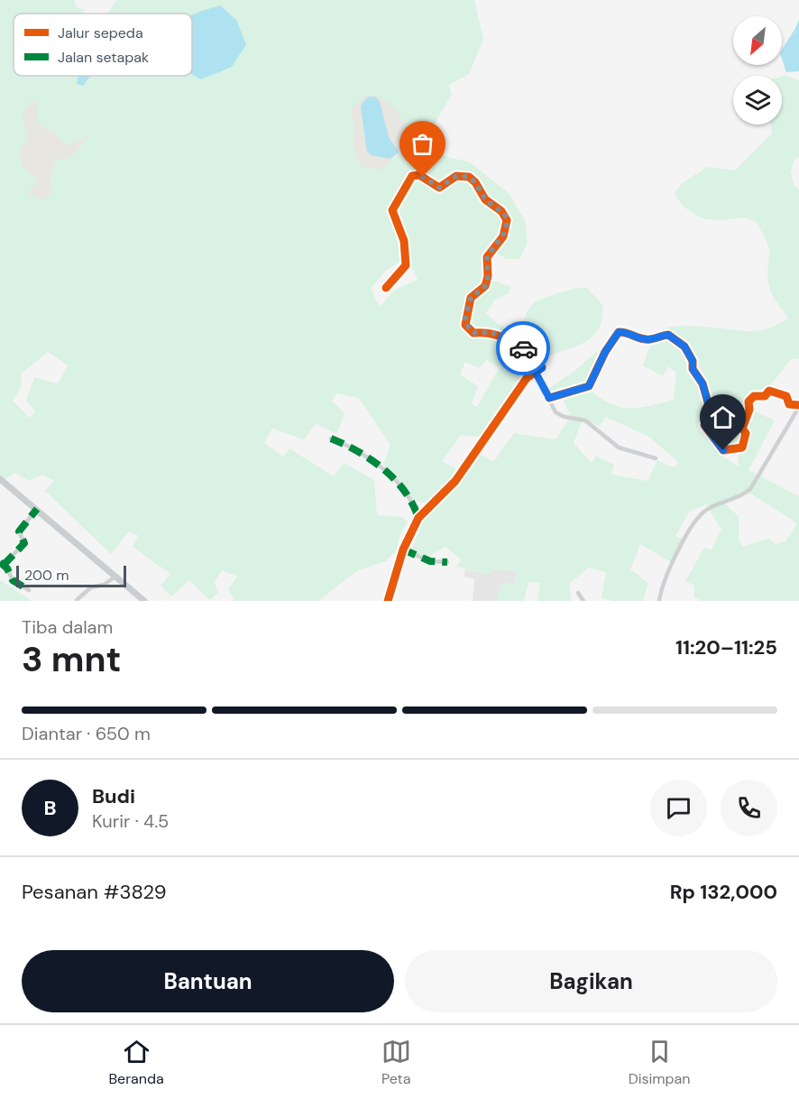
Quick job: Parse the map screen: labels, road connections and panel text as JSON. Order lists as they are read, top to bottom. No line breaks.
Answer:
{"legend":["Jalur sepeda","Jalan setapak"],"scale_bar":"200 m","north":"bottom left","page":{"scale":"200 m","heading":["3 mnt","Tiba dalam","11:20–11:25"],"panel":["Budi","Kurir · 4.5","Pesanan #3829","Rp 132,000"],"bar":"Diantar · 650 m","round":"B","buttons":["Bantuan","Bagikan"],"tabs":["Beranda","Peta","Disimpan"]}}
